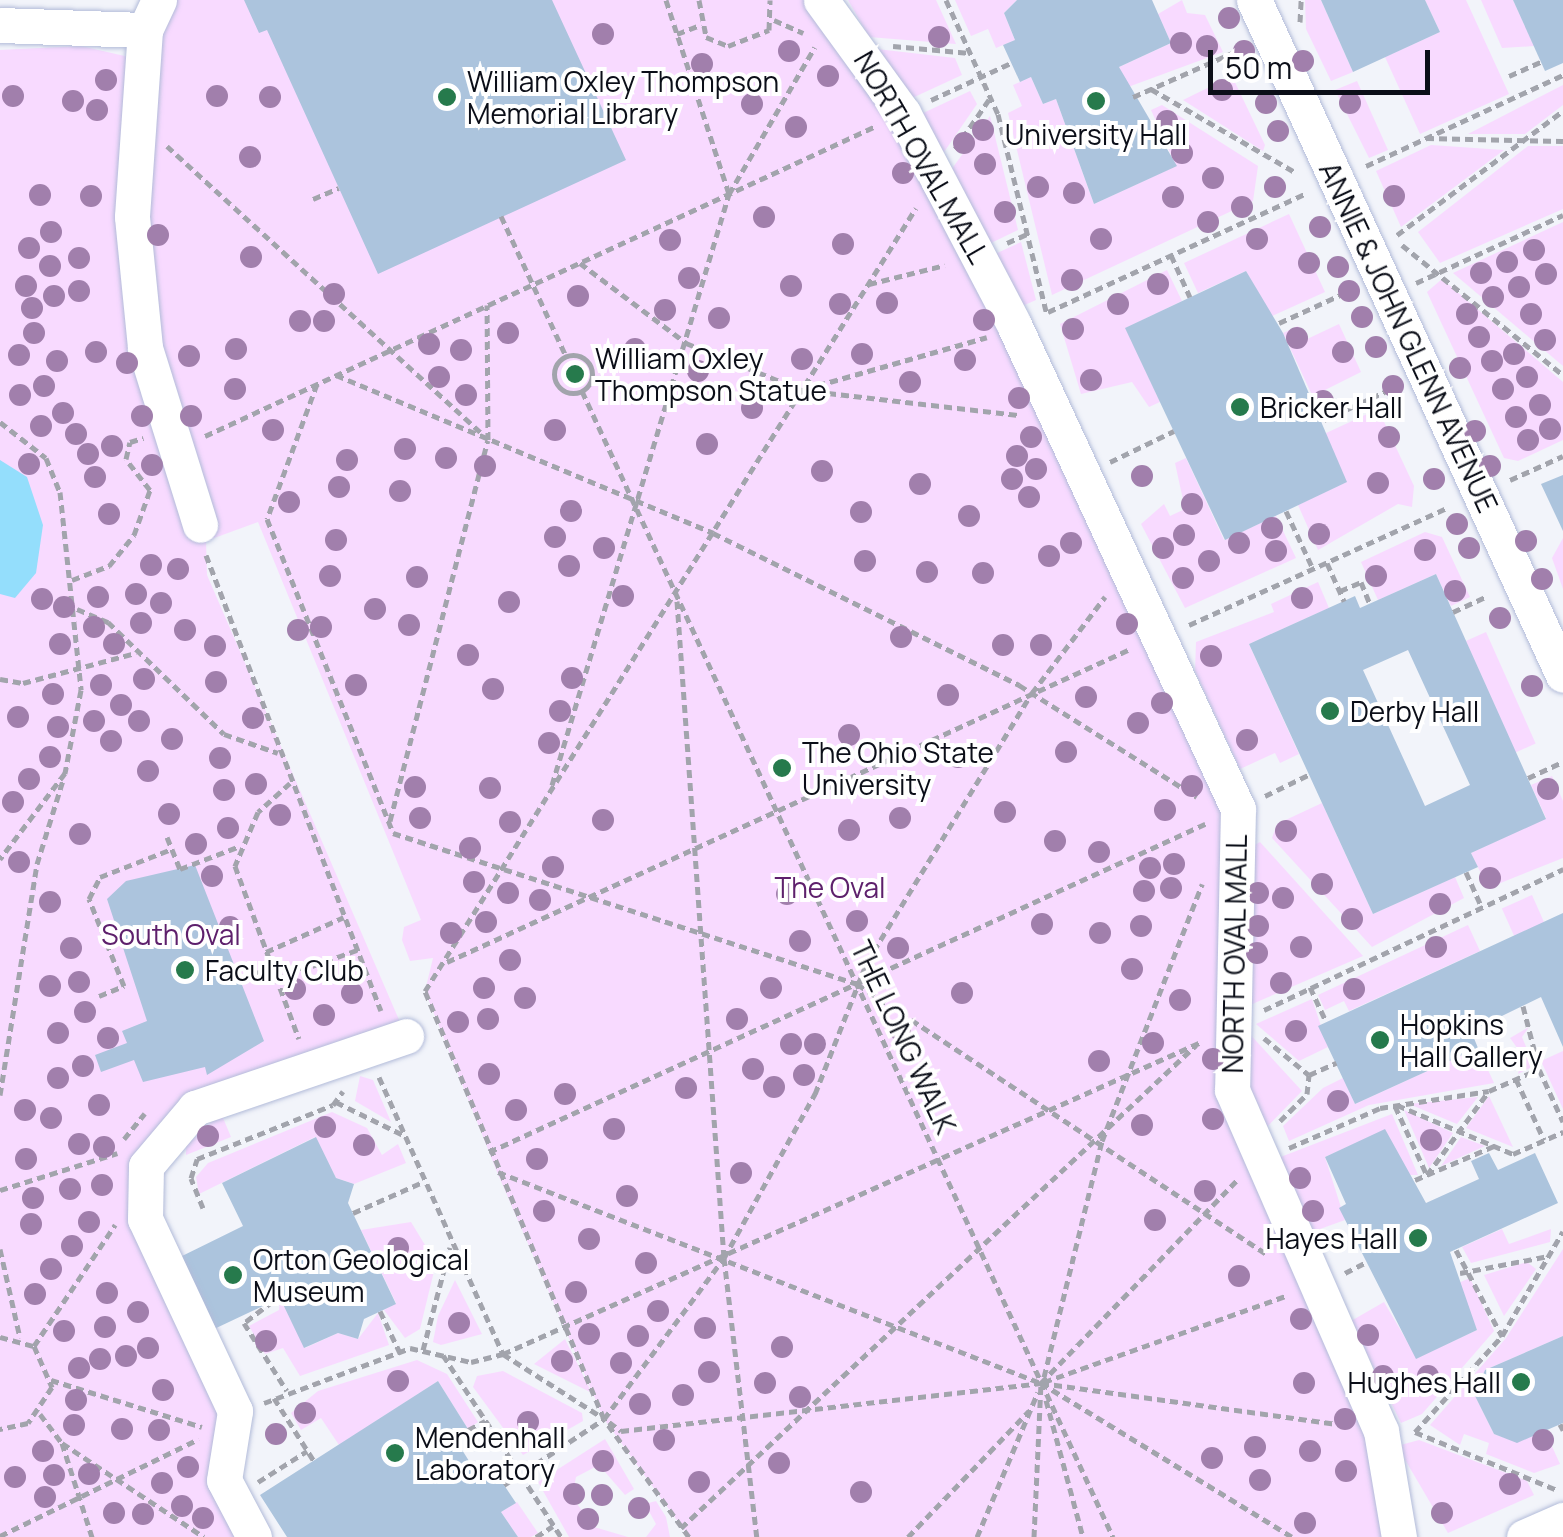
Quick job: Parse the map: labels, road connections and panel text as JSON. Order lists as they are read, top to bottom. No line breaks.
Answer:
{"streets":{"street":["NORTH OVAL MALL","ANNIE & JOHN GLENN AVENUE"],"path":["THE LONG WALK"]},"parks":["The Oval","South Oval"],"places":["William Oxley Thompson Memorial Library","University Hall","William Oxley Thompson Statue","Bricker Hall","Derby Hall","The Ohio State University","Faculty Club","Hopkins Hall Gallery","Hayes Hall","Orton Geological Museum","Hughes Hall","Mendenhall Laboratory"],"scale_bar":"50 m"}
